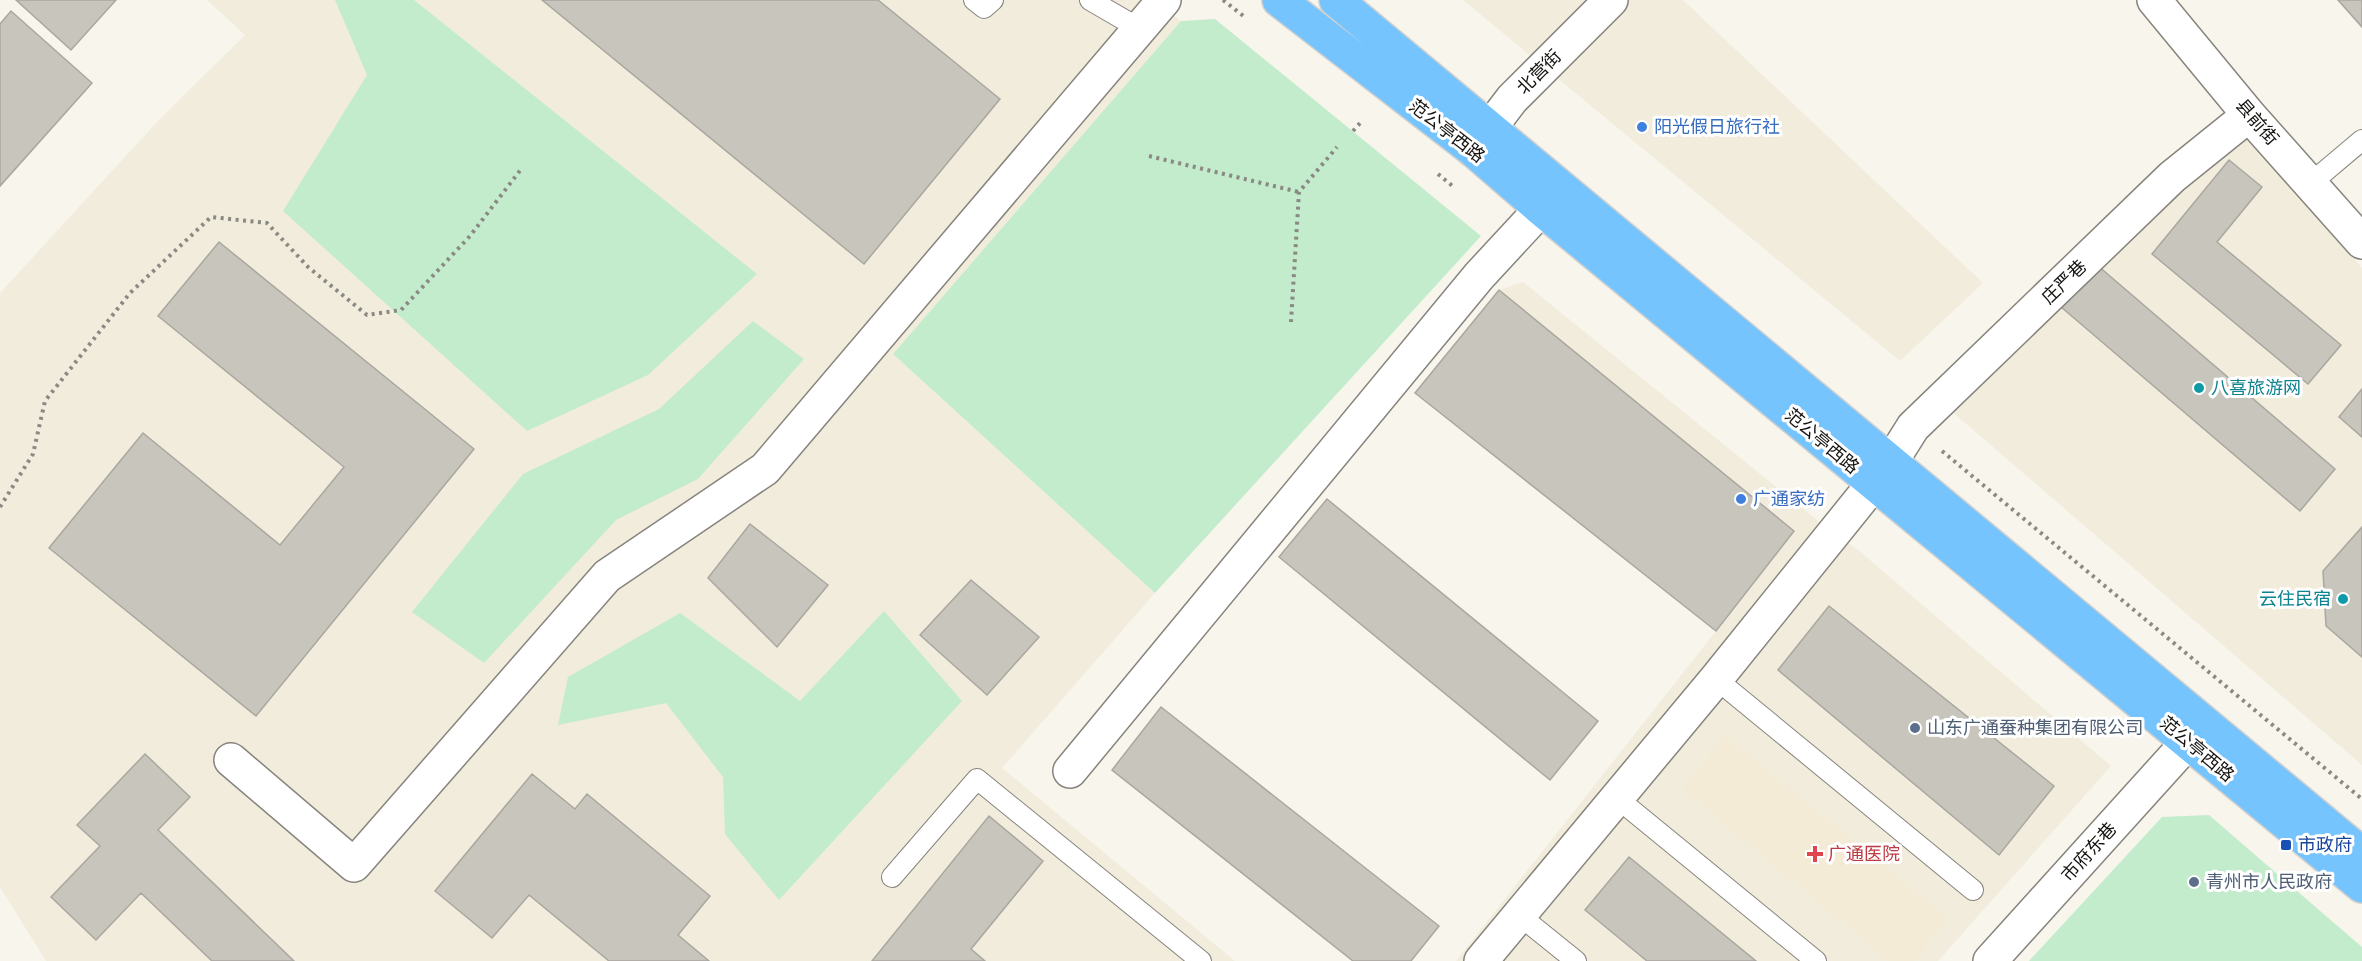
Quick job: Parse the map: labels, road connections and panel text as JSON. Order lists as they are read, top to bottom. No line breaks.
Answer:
{"streets":{"main road":["范公亭西路"],"street":["北营街","县前街","庄严巷","市府东巷"]},"crossings":[["北营街","范公亭西路"],["县前街","庄严巷"],["范公亭西路","庄严巷"],["范公亭西路","市府东巷"]],"places":{"other":["阳光假日旅行社","八喜旅游网","广通家纺","云住民宿","山东广通蚕种集团有限公司","青州市人民政府"],"transit":["市政府"],"health":["广通医院"]}}
